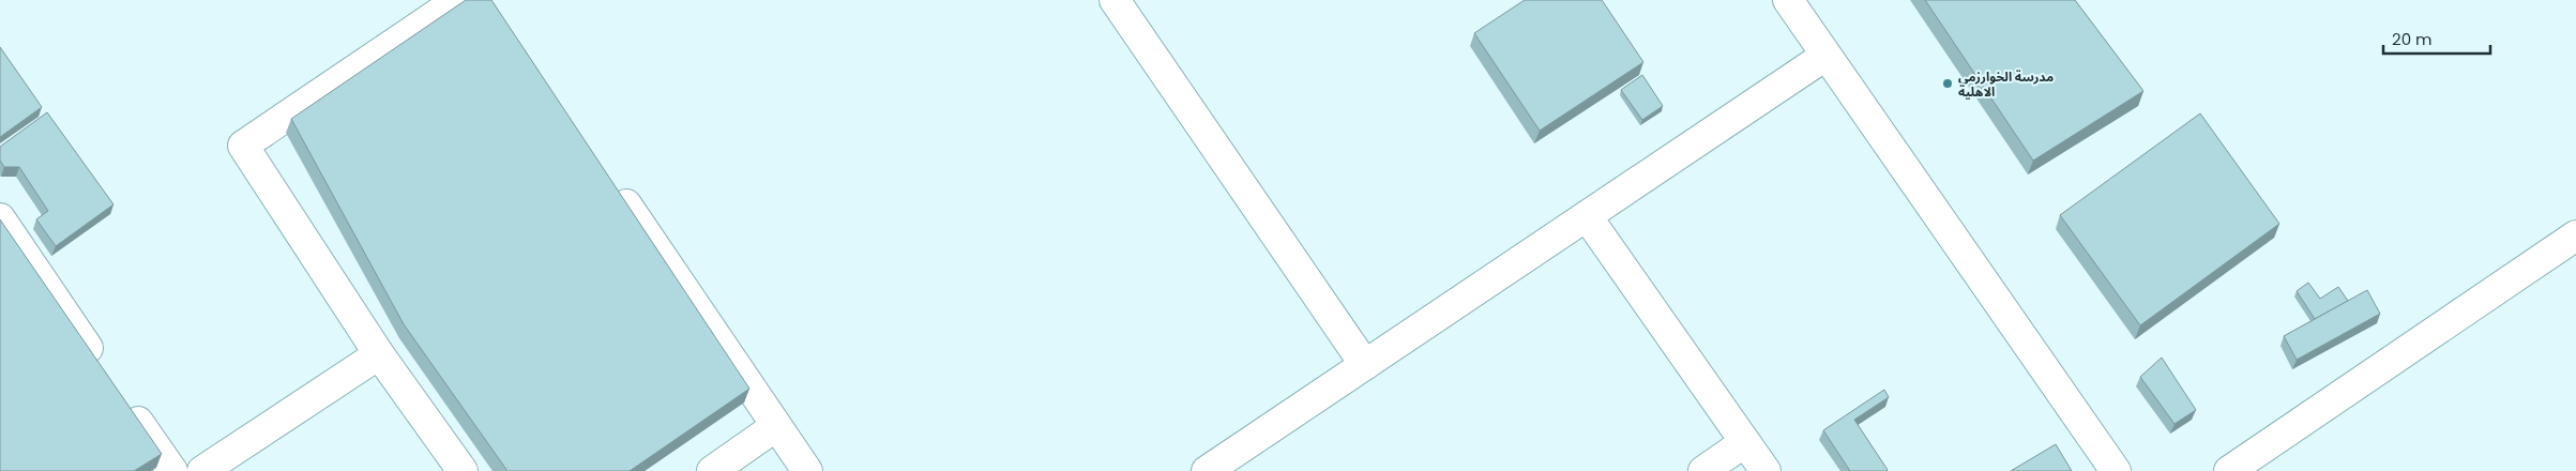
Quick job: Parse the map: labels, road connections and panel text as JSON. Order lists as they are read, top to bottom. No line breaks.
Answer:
{"places":["مدرسة الخوارزمي الاهلية"],"scale_bar":"20 m"}
